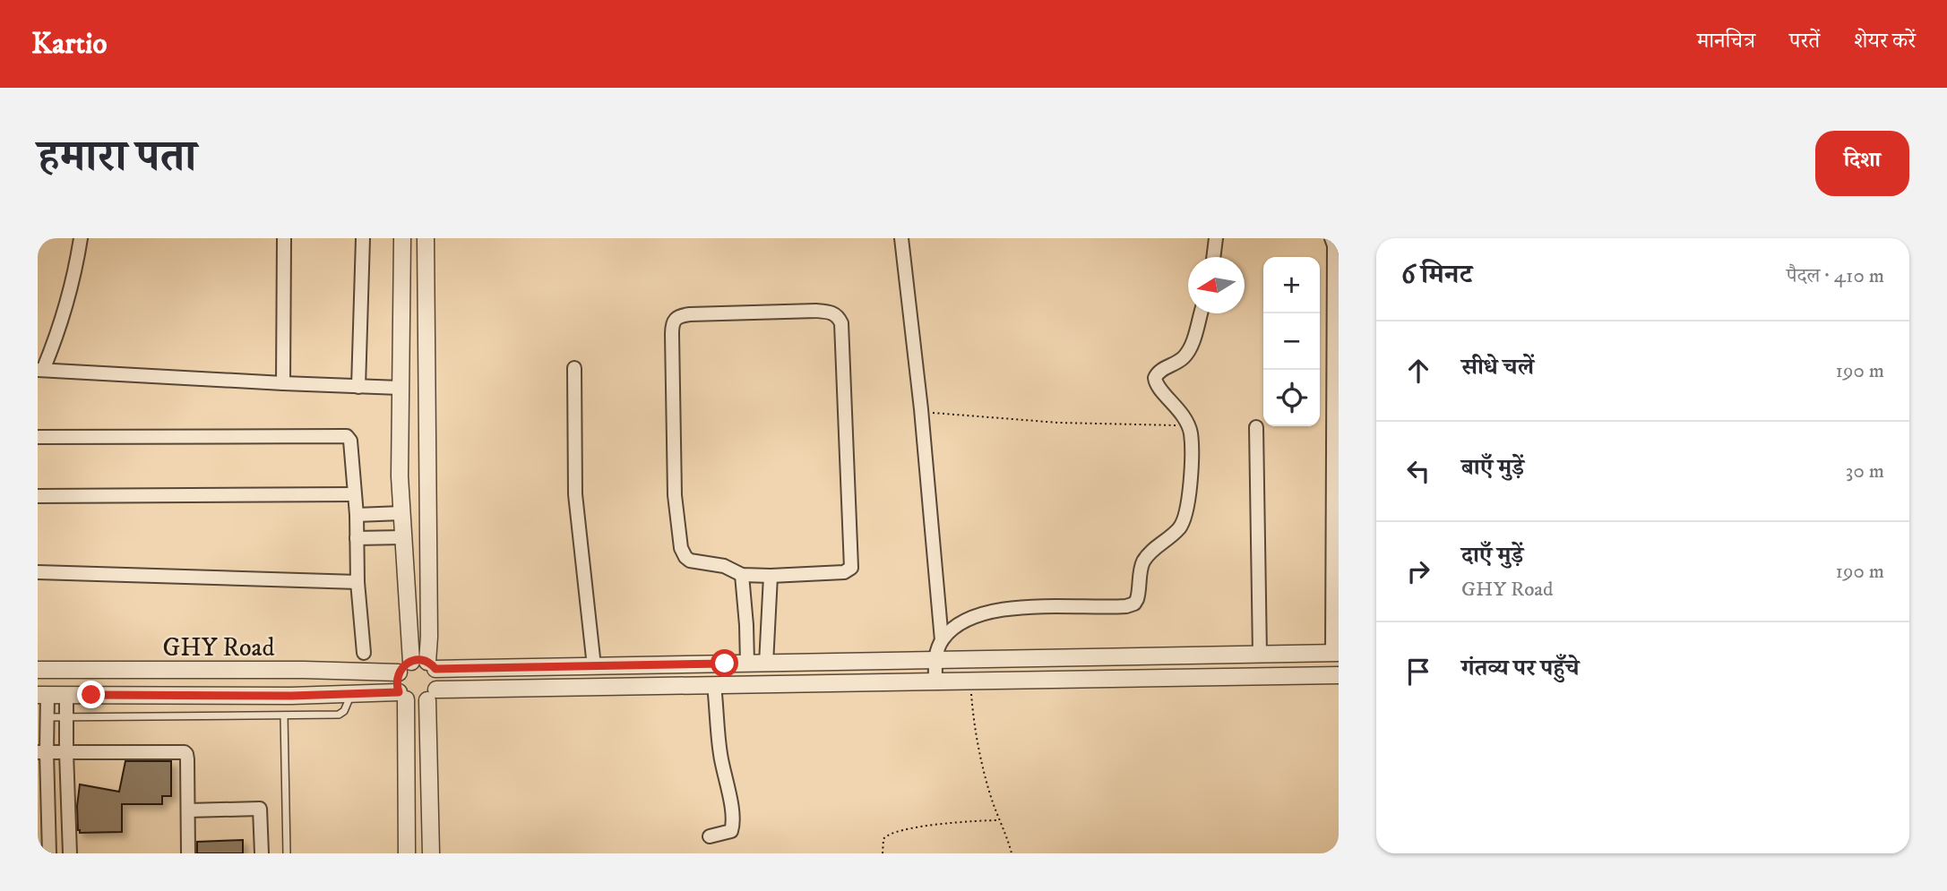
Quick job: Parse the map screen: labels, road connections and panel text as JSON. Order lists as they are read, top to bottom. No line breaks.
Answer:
{"streets":{"street":["GHY Road"]},"north":"left","page":{"header":"Kartio","nav":["मानचित्र","परतें","शेयर करें"],"title":"हमारा पता","buttons":"दिशा","heading":["6 मिनट","पैदल · 410 m"],"map_buttons":["+","−"],"list":[["सीधे चलें","190 m"],["बाएँ मुड़ें","30 m"],["दाएँ मुड़ें","GHY Road","190 m"],"गंतव्य पर पहुँचे"]}}
